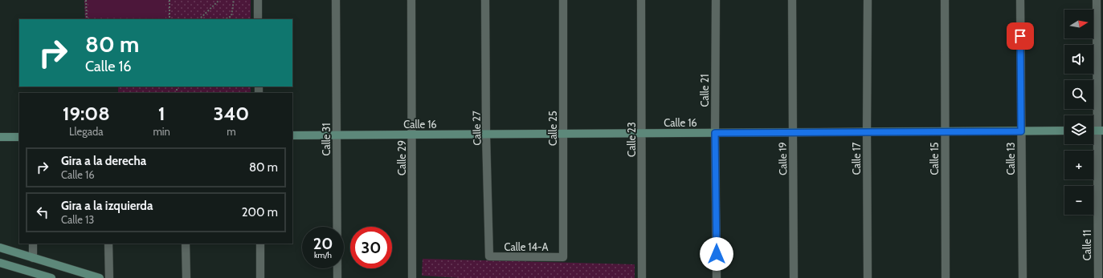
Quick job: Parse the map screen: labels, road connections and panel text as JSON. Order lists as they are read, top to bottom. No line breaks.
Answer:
{"streets":{"street":["Calle 21","Calle 16","Calle 27","Calle 25","Calle 31","Calle 23","Calle 29","Calle 19","Calle 17","Calle 15","Calle 13","Calle 11","Calle 14-A"]},"crossings":[["Calle 21","Calle 16"],["Calle 16","Calle 27"],["Calle 16","Calle 25"],["Calle 16","Calle 31"],["Calle 16","Calle 23"],["Calle 16","Calle 29"],["Calle 16","Calle 19"],["Calle 16","Calle 17"],["Calle 16","Calle 15"],["Calle 16","Calle 13"],["Calle 27","Calle 14-A"],["Calle 25","Calle 14-A"]],"north":"right","page":{"map_buttons":["+","−"],"turn":["80 m","Calle 16"],"eta":["19:08","Llegada","1","min","340","m"],"list":[{"name":"Gira a la derecha","note":"Calle 16","value":"80 m"},{"name":"Gira a la izquierda","note":"Calle 13","value":"200 m"}],"speed":"20 km/h","limit":"30"}}
